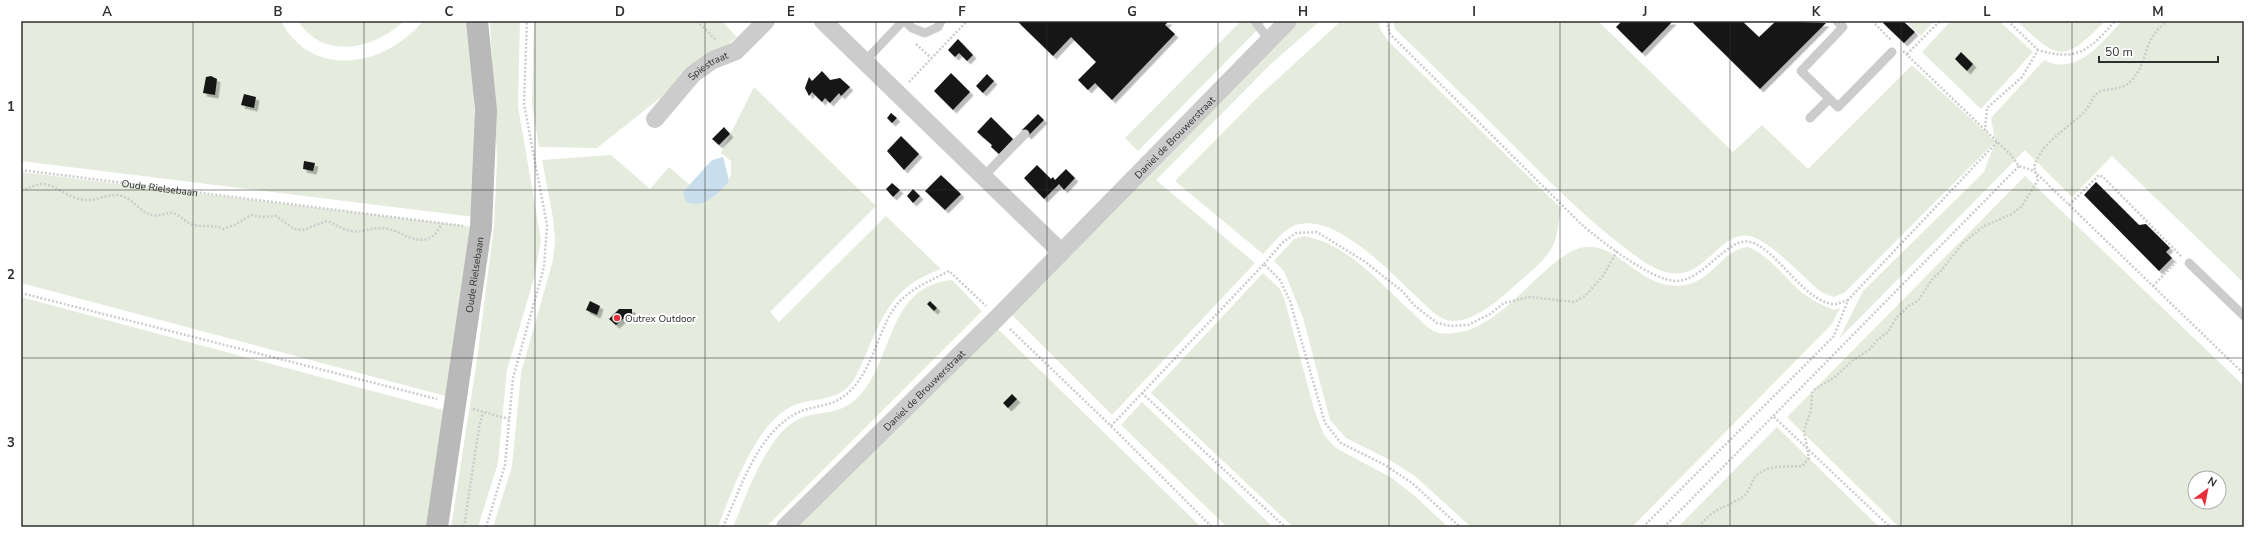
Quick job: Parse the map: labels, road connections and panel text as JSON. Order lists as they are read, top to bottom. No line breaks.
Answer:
{"streets":{"street":["Spiestraat","Daniel de Brouwerstraat","Oude Rielsebaan"]},"places":["Outrex Outdoor"],"scale_bar":"50 m","north":"top right","grid":{"columns":["A","B","C","D","E","F","G","H","I","J","K","L","M"],"rows":["1","2","3"]}}
